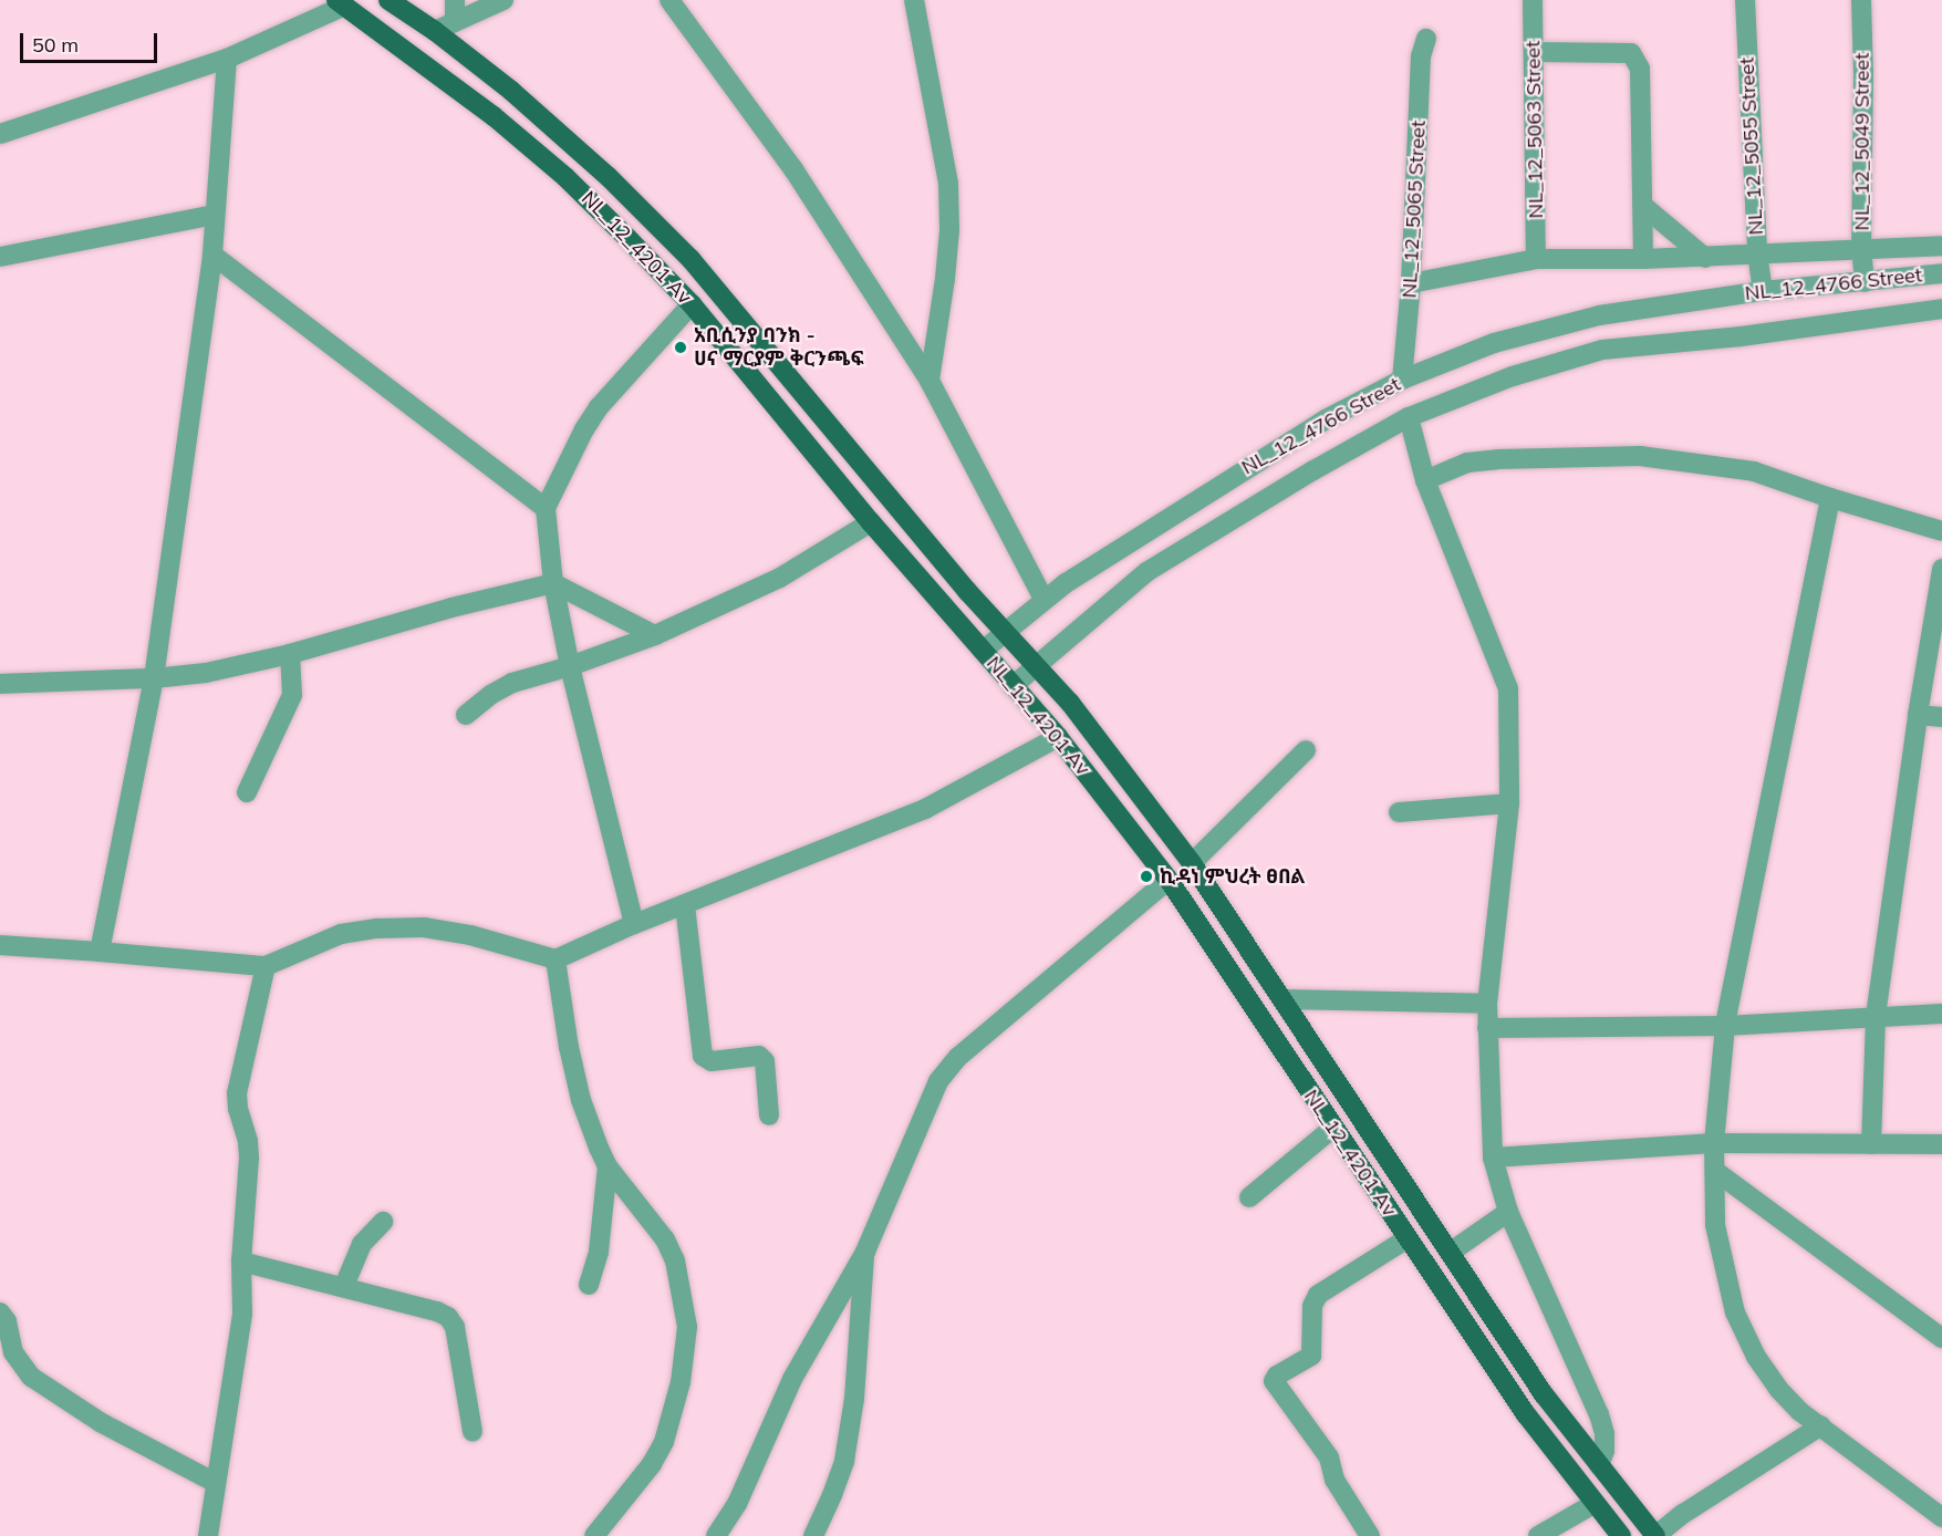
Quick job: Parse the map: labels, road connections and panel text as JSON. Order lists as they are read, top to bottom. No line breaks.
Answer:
{"streets":{"main road":["NL_12_4201 Av"],"street":["NL_12_5063 Street","NL_12_5049 Street","NL_12_5055 Street","NL_12_5065 Street","NL_12_4766 Street"]},"crossings":[["NL_12_5063 Street","NL_12_4766 Street"],["NL_12_5049 Street","NL_12_4766 Street"],["NL_12_5055 Street","NL_12_4766 Street"],["NL_12_5065 Street","NL_12_4766 Street"],["NL_12_4201 Av","NL_12_4766 Street"]],"places":["አቢሲንያ ባንክ - ሀና ማርያም ቅርንጫፍ","ኪዳነ ምህረት ፀበል"],"scale_bar":"50 m"}
